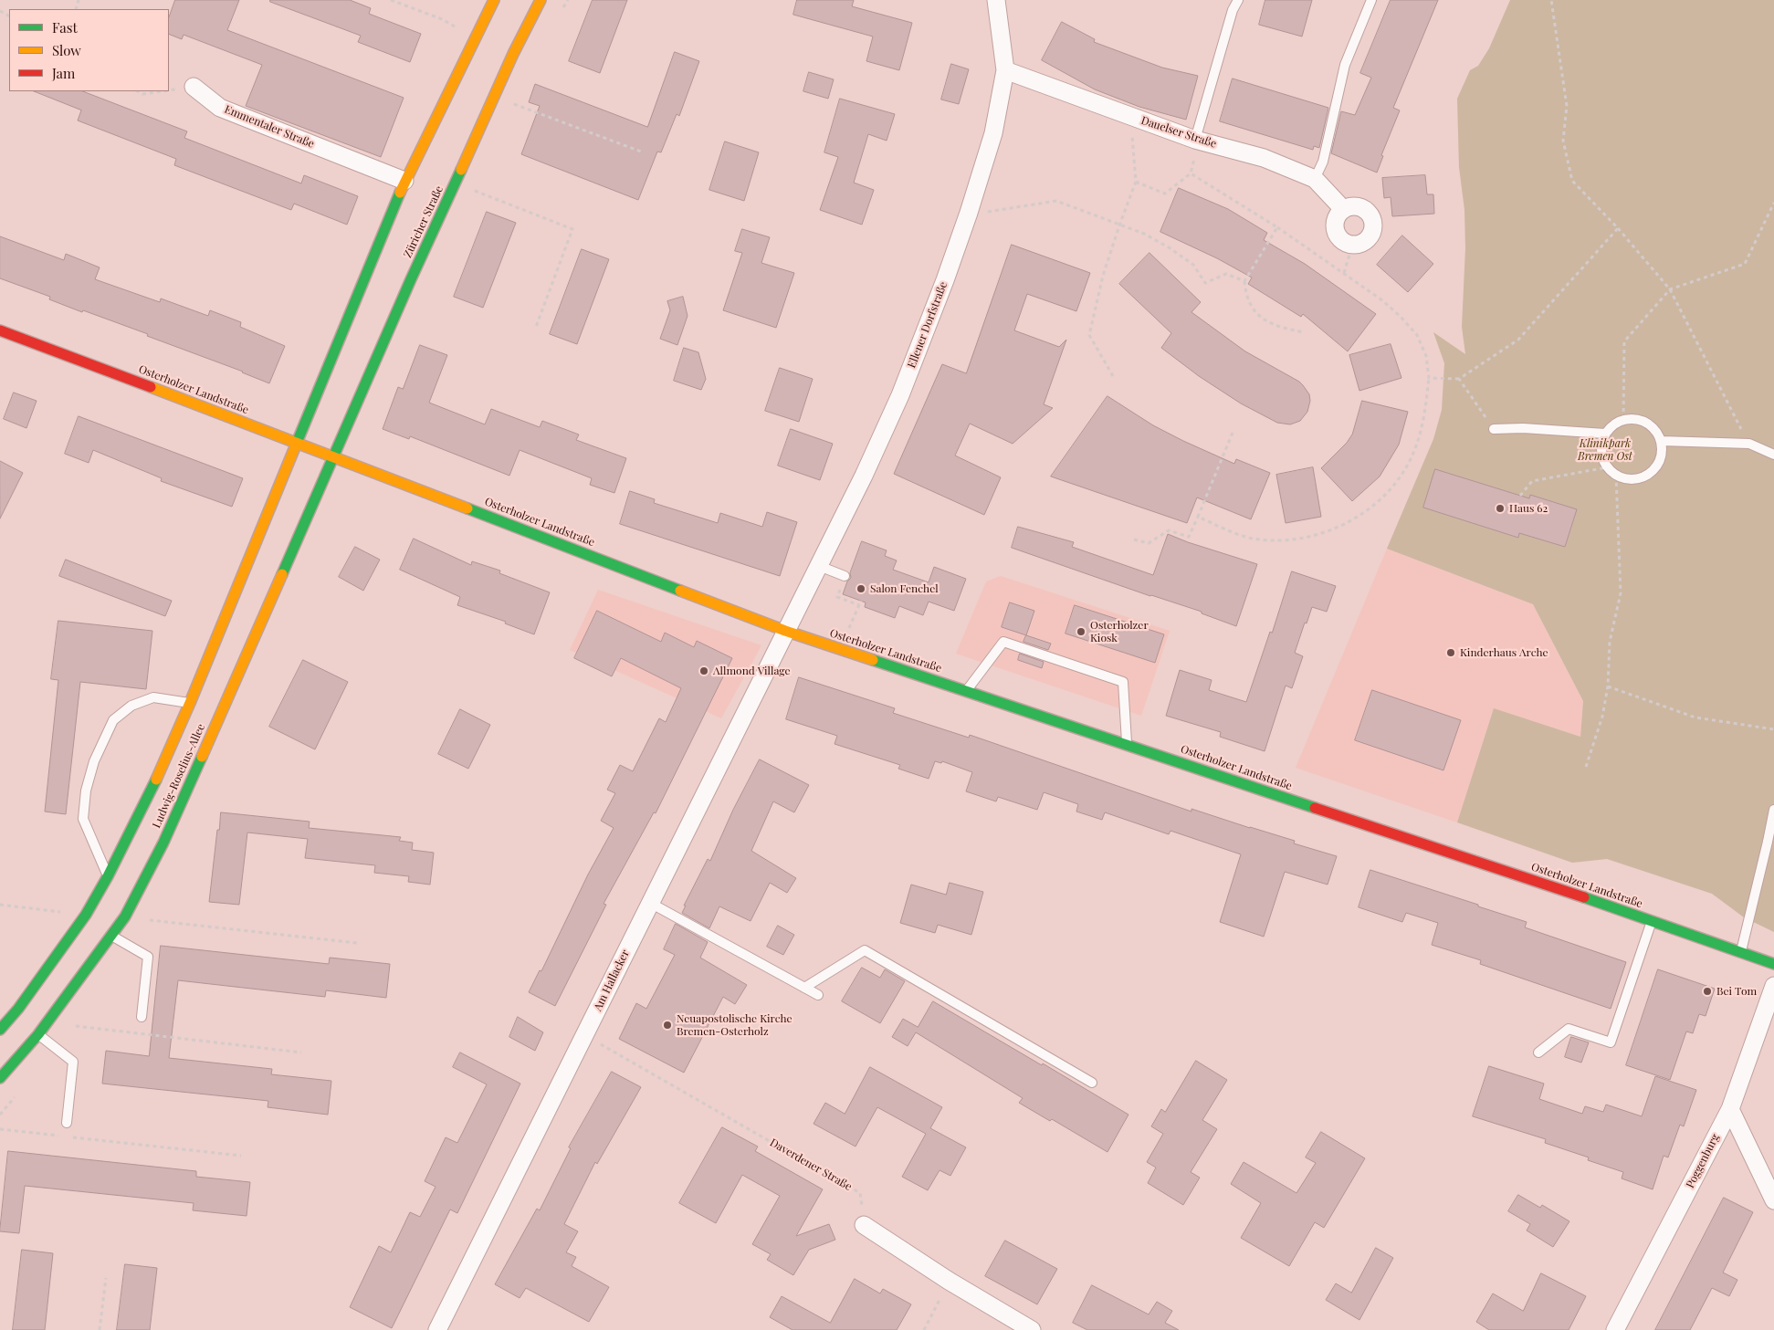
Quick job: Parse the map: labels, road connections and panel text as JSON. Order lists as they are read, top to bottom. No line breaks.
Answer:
{"streets":{"main road":["Züricher Straße","Osterholzer Landstraße","Ludwig-Roselius-Allee"],"street":["Emmentaler Straße","Dauelser Straße","Ellener Dorfstraße","Am Hallacker","Poggenburg"],"path":["Daverdener Straße"]},"crossings":[["Dauelser Straße","Ellener Dorfstraße"],["Züricher Straße","Osterholzer Landstraße"],["Züricher Straße","Ludwig-Roselius-Allee"],["Ellener Dorfstraße","Osterholzer Landstraße"],["Ellener Dorfstraße","Am Hallacker"],["Osterholzer Landstraße","Ludwig-Roselius-Allee"],["Osterholzer Landstraße","Am Hallacker"],["Am Hallacker","Daverdener Straße"]],"parks":["Klinikpark Bremen Ost"],"places":["Haus 62","Salon Fenchel","Osterholzer Kiosk","Kinderhaus Arche","Allmond Village","Bei Tom","Neuapostolische Kirche Bremen-Osterholz"],"legend":["Fast","Slow","Jam"]}
